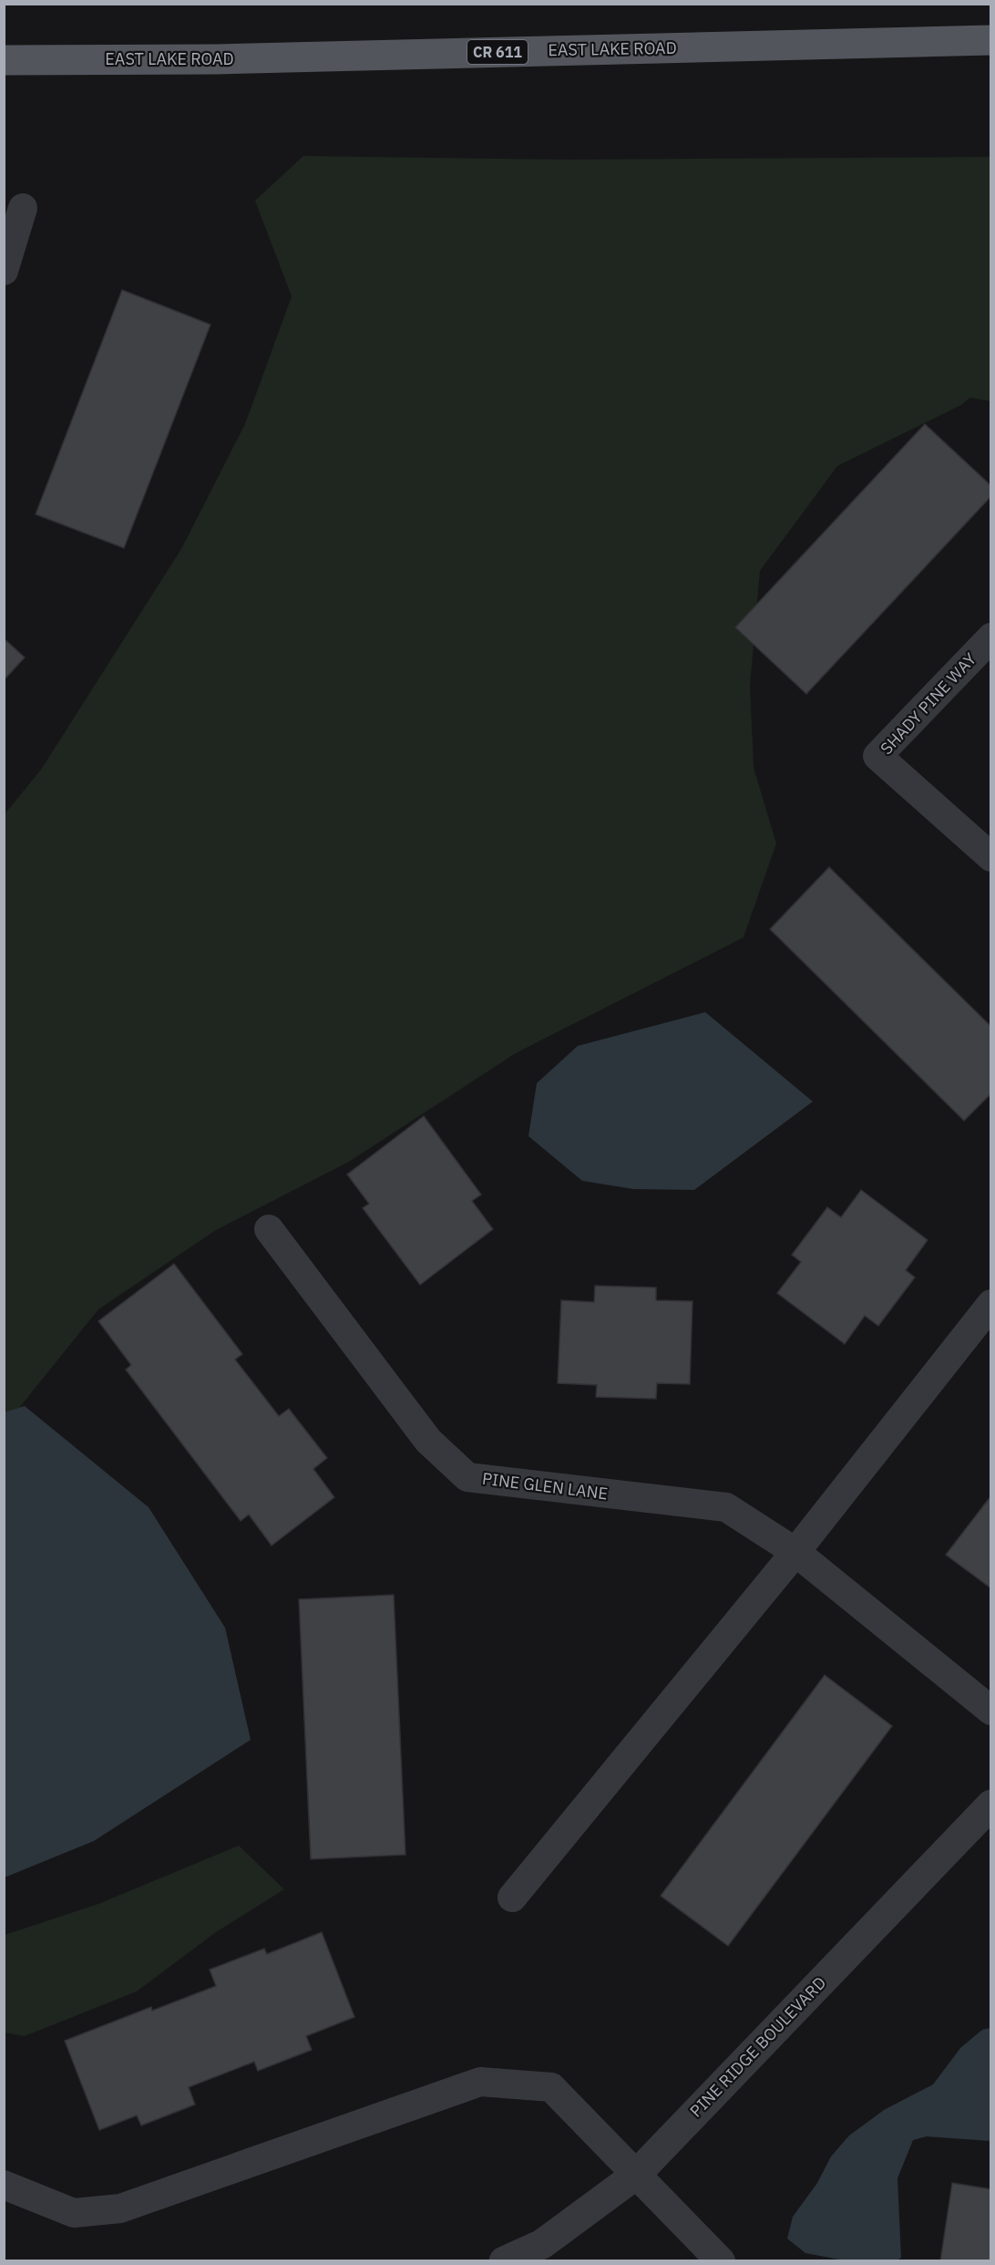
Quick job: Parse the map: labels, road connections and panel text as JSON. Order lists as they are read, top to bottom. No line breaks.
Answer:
{"streets":{"main road":["EAST LAKE ROAD","CR 611"],"street":["SHADY PINE WAY","PINE GLEN LANE","PINE RIDGE BOULEVARD"]}}
